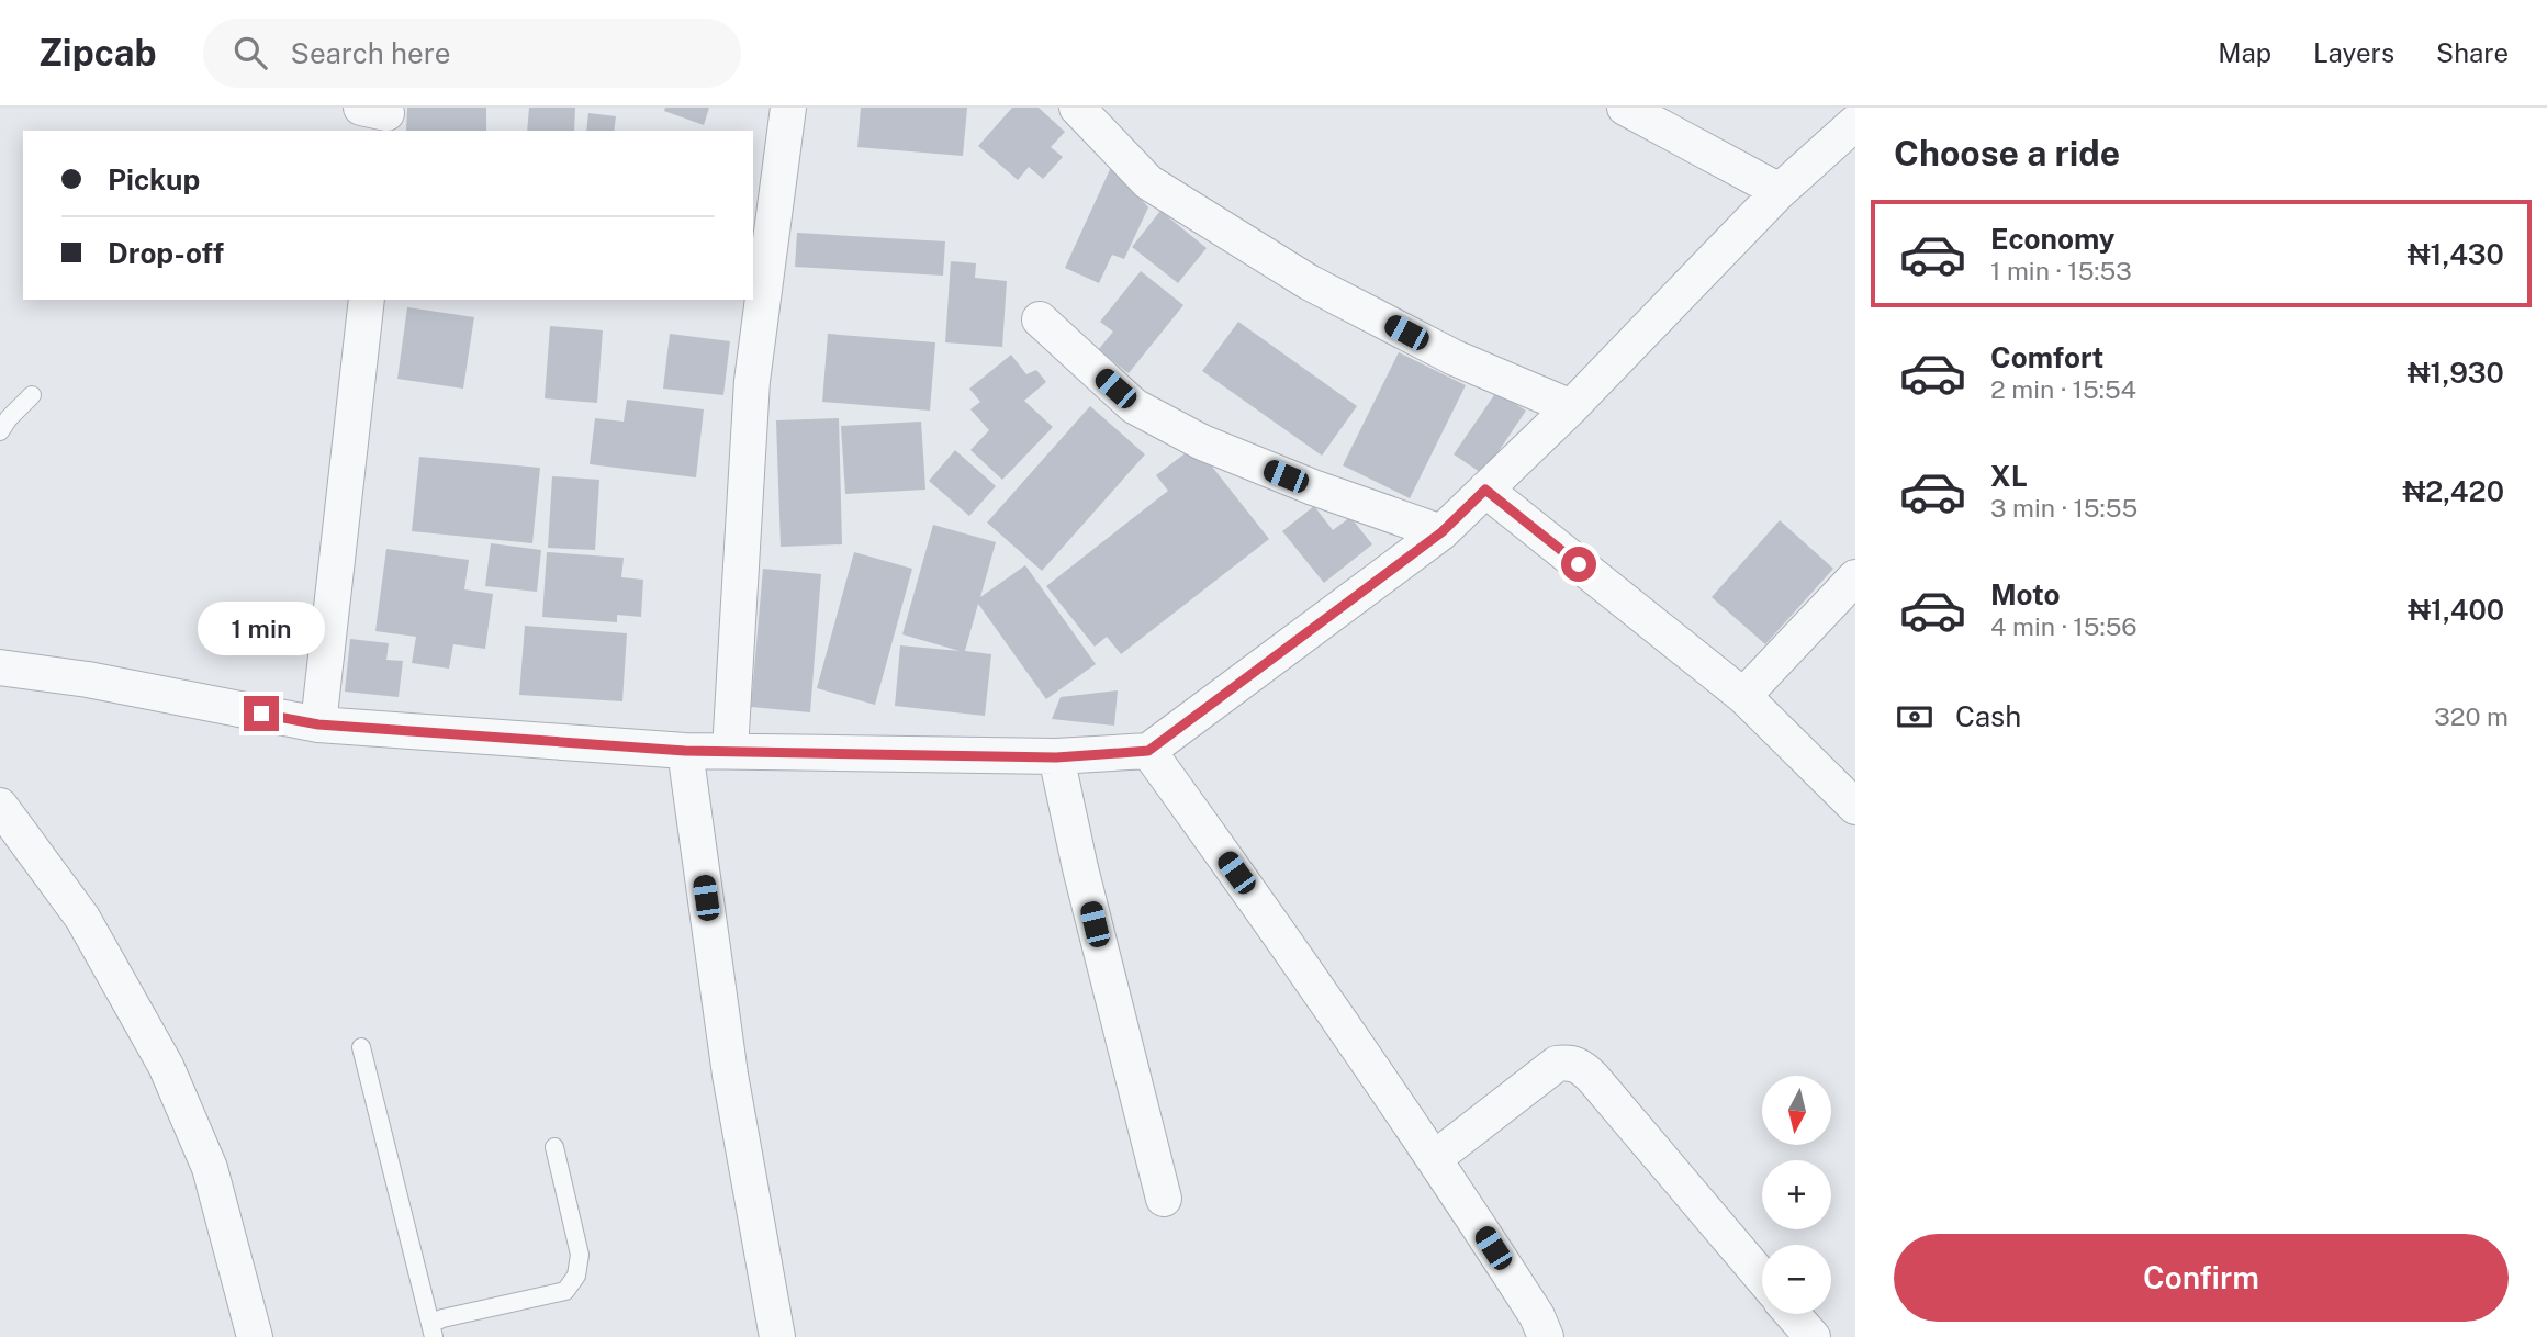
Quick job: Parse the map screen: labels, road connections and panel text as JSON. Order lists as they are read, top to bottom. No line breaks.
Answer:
{"north":"bottom","page":{"header":"Zipcab","search":"Search here","nav":["Map","Layers","Share"],"heading":"Choose a ride","banner":["Pickup","Drop-off"],"list":[{"name":"Economy","note":"1 min · 15:53","value":"₦1,430"},{"name":"Comfort","note":"2 min · 15:54","value":"₦1,930"},{"name":"XL","note":"3 min · 15:55","value":"₦2,420"},{"name":"Moto","note":"4 min · 15:56","value":"₦1,400"}],"bubble":"1 min","pay":["Cash","320 m"],"map_buttons":["+","−"],"buttons":"Confirm"}}
